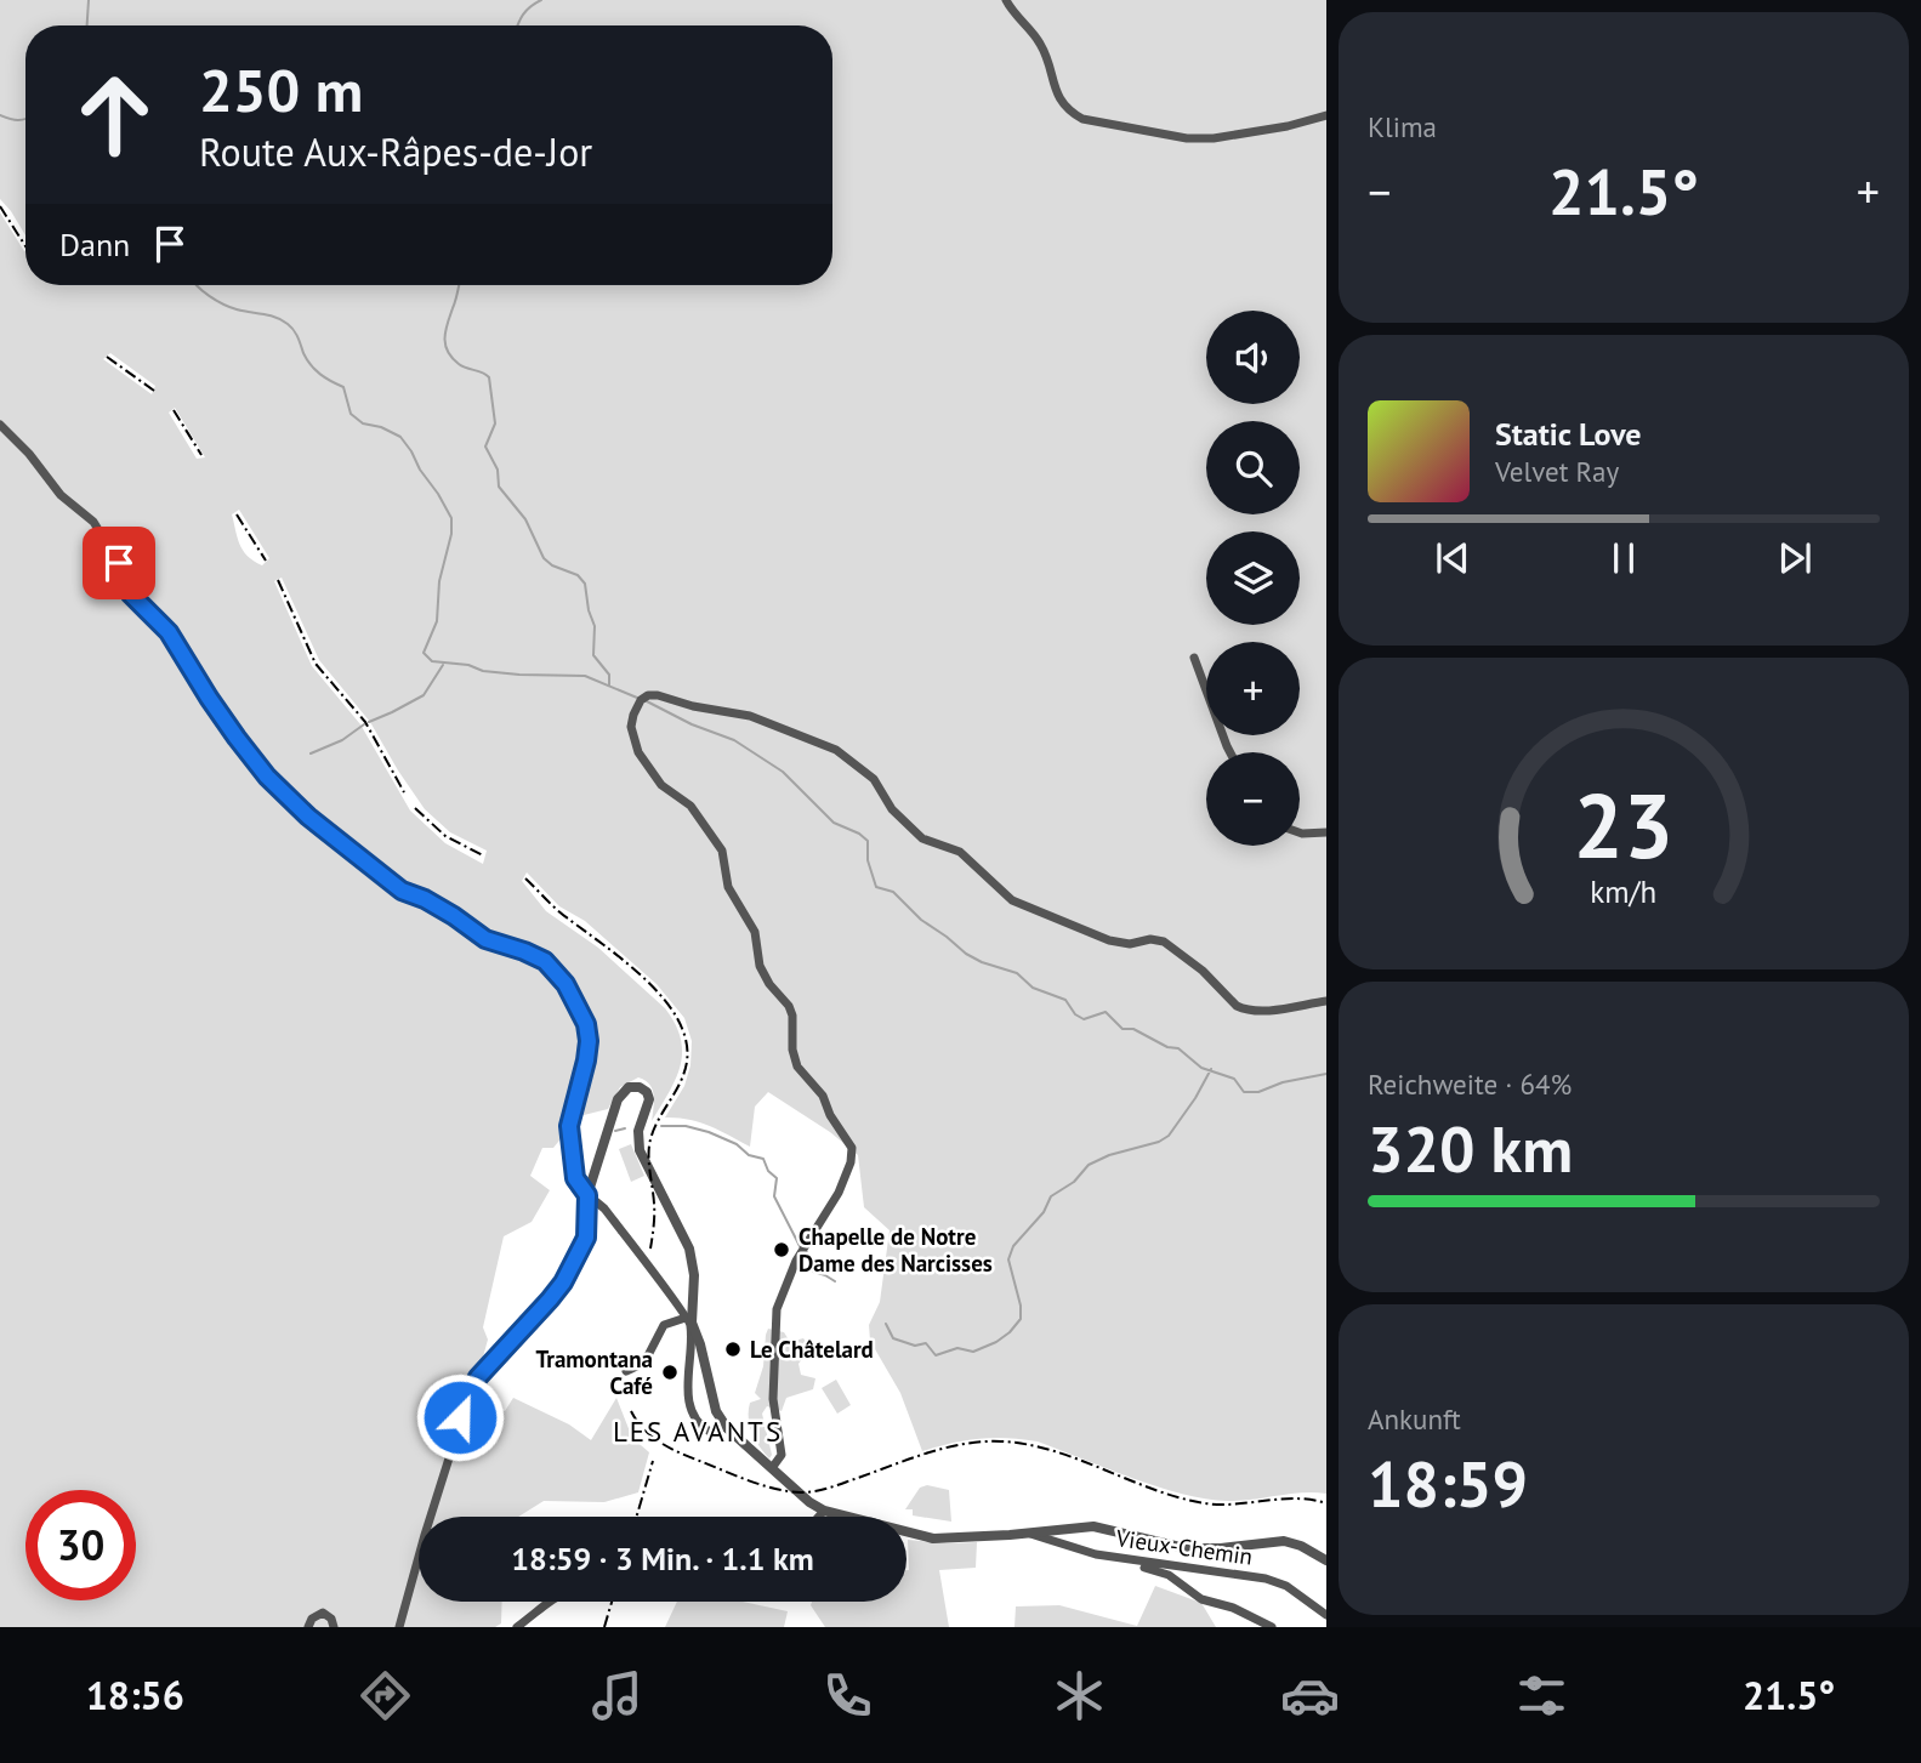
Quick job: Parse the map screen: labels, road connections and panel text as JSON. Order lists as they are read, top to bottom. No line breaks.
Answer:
{"streets":{"street":["Vieux-Chemin"]},"districts":["LES AVANTS"],"places":["Chapelle de Notre Dame des Narcisses","Le Châtelard","Tramontana Café"],"page":{"tile":["Klima",["Reichweite · 64%","320 km"],["Ankunft","18:59"]],"turn":["250 m","Route Aux-Râpes-de-Jor"],"heat":["−","21.5°","+"],"then":"Dann","map_buttons":["+","−"],"song":["Static Love","Velvet Ray"],"limit":"30","trip":"18:59 · 3 Min. · 1.1 km","tabs":["18:56","21.5°"],"gauge":["23","km/h"]}}
